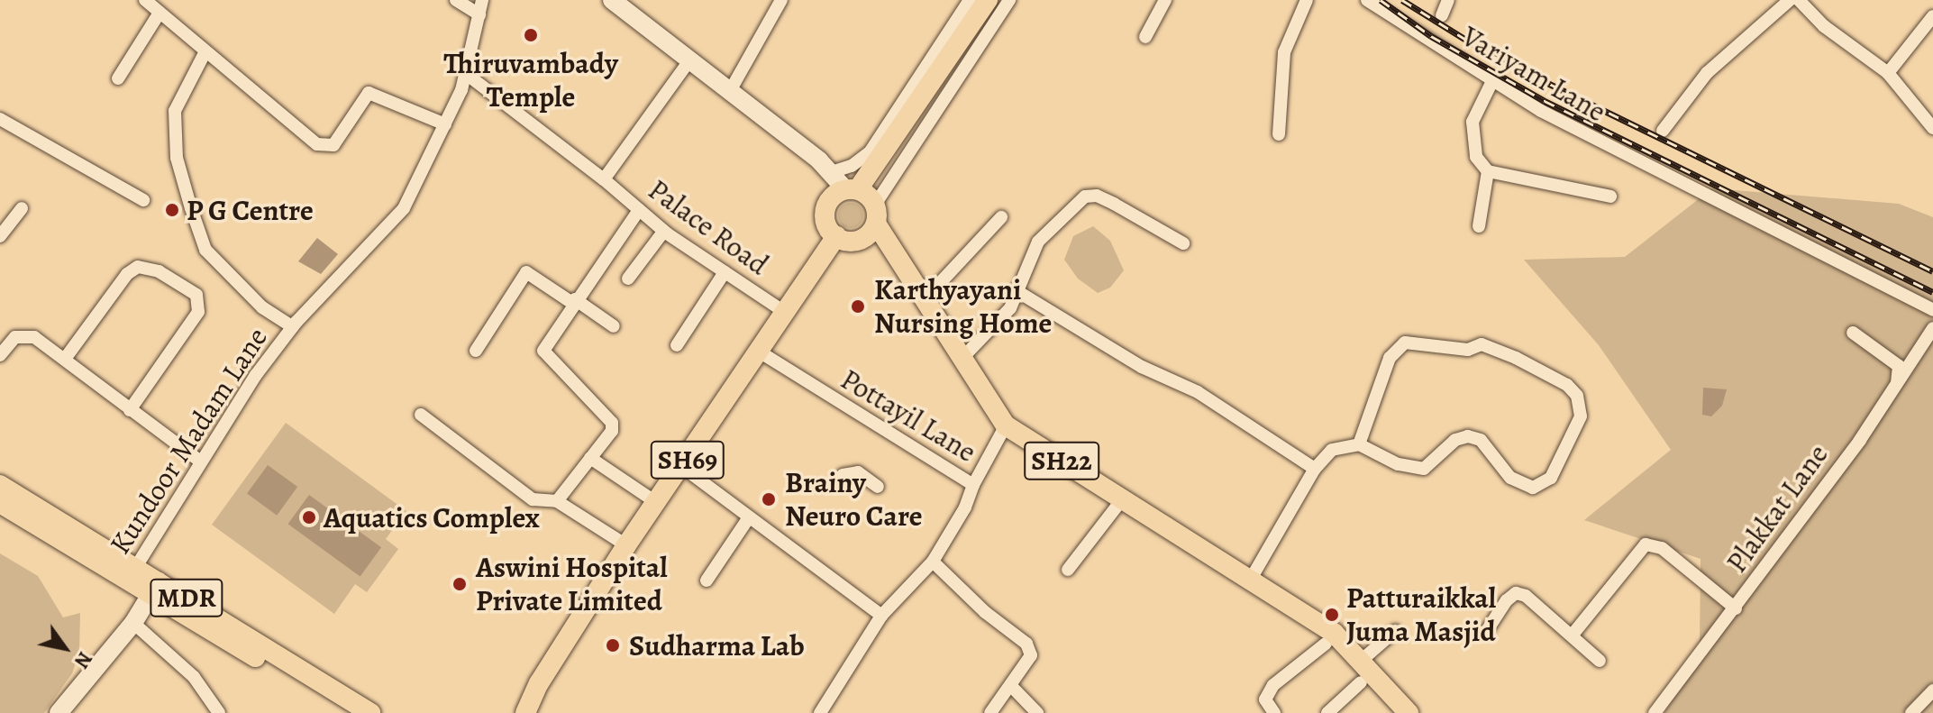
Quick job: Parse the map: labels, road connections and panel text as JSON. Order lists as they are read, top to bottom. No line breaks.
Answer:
{"streets":{"main road":["SH69","SH22","MDR"],"street":["Variyam Lane","Palace Road","Pottayil Lane","Kundoor Madam Lane","Plakkat Lane"]},"crossings":[["Palace Road","Kundoor Madam Lane"],["Palace Road","SH69"],["Pottayil Lane","SH69"],["Pottayil Lane","SH22"],["Kundoor Madam Lane","MDR"]],"places":["Thiruvambady Temple","P G Centre","Karthyayani Nursing Home","Brainy Neuro Care","Aquatics Complex","Aswini Hospital Private Limited","Patturaikkal Juma Masjid","Sudharma Lab"],"north":"bottom right"}
